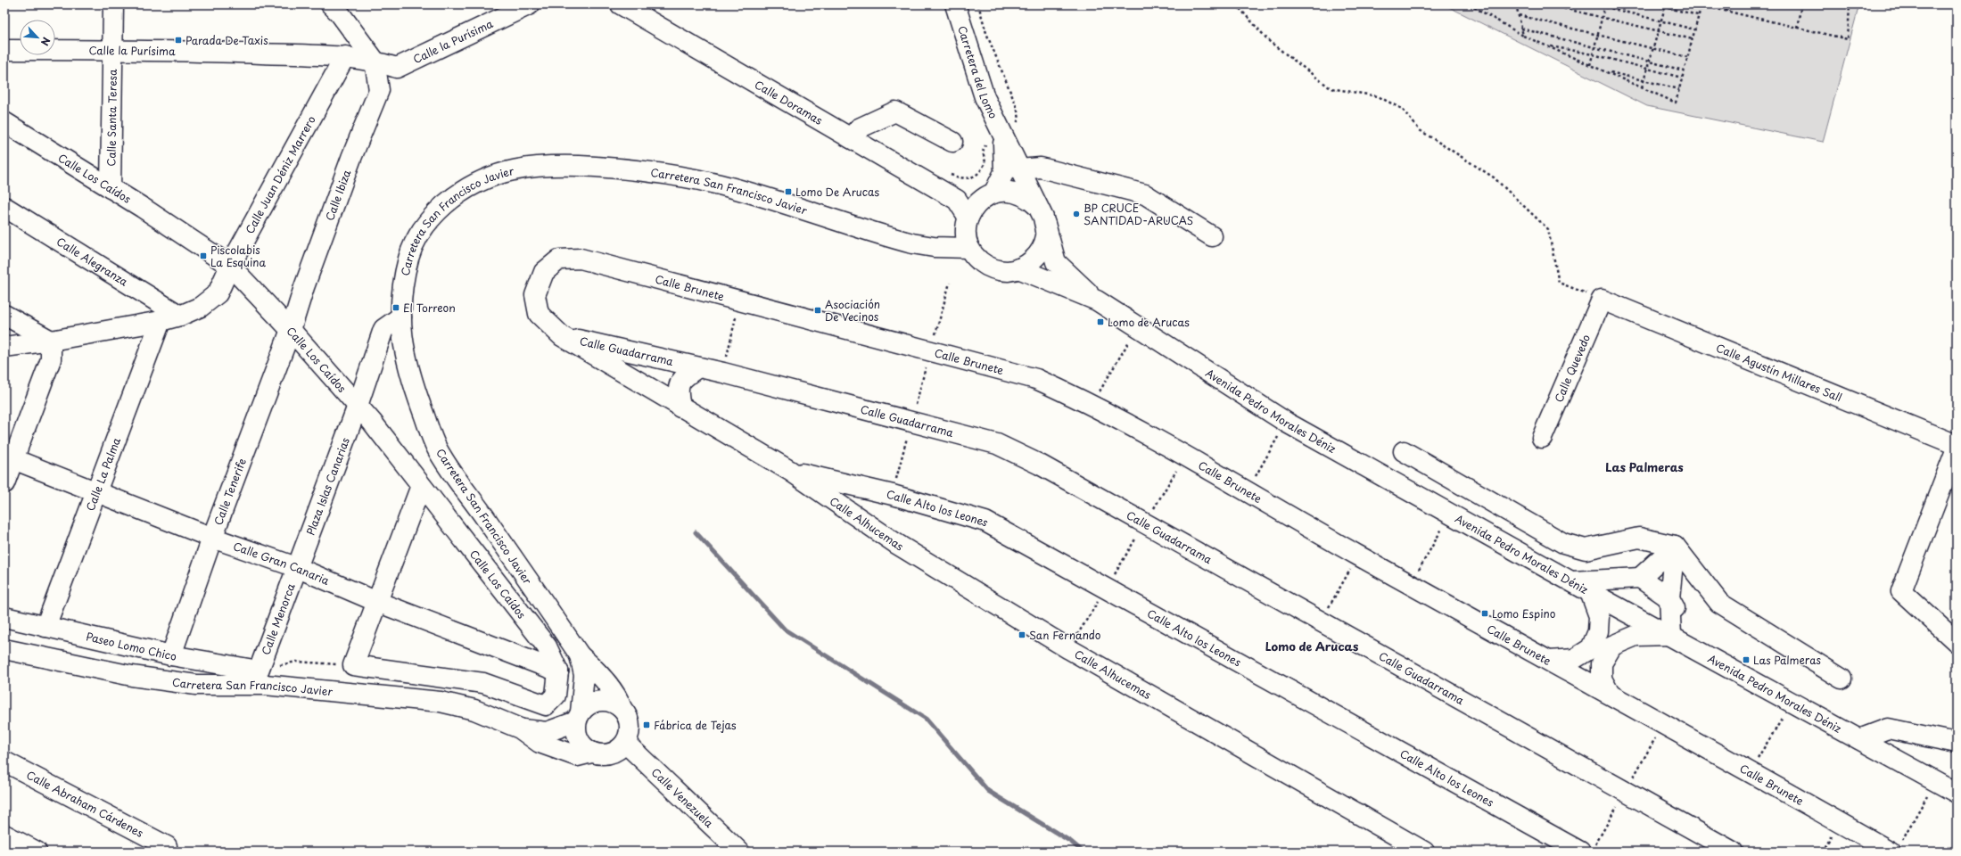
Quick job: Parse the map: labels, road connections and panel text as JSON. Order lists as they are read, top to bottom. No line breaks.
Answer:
{"streets":{"street":["Calle la Purísima","Carretera del Lomo","Calle Doramas","Calle Santa Teresa","Calle Juan Déniz Marrero","Calle Los Caídos","Carretera San Francisco Javier","Calle Ibiza","Calle Alegranza","Calle Brunete","Calle Guadarrama","Calle Quevedo","Calle Agustín Millares Sall","Avenida Pedro Morales Déniz","Calle La Palma","Plaza Islas Canarias","Calle Tenerife","Calle Alto los Leones","Calle Alhucemas","Calle Gran Canaria","Calle Menorca","Paseo Lomo Chico","Calle Venezuela","Calle Abraham Cárdenes"]},"crossings":[["Calle la Purísima","Calle Santa Teresa"],["Calle la Purísima","Calle Juan Déniz Marrero"],["Calle la Purísima","Calle Ibiza"],["Carretera del Lomo","Carretera San Francisco Javier"],["Calle Santa Teresa","Calle Los Caídos"],["Calle Juan Déniz Marrero","Calle Los Caídos"],["Calle Juan Déniz Marrero","Calle Alegranza"],["Calle Juan Déniz Marrero","Calle La Palma"],["Calle Los Caídos","Calle Ibiza"],["Calle Los Caídos","Plaza Islas Canarias"],["Calle Los Caídos","Calle Tenerife"],["Calle Los Caídos","Calle Gran Canaria"],["Carretera San Francisco Javier","Plaza Islas Canarias"],["Carretera San Francisco Javier","Calle Venezuela"],["Calle Ibiza","Calle Tenerife"],["Calle Brunete","Calle Alhucemas"],["Calle Guadarrama","Calle Alhucemas"],["Calle Quevedo","Calle Agustín Millares Sall"],["Calle La Palma","Calle Gran Canaria"],["Calle La Palma","Paseo Lomo Chico"],["Plaza Islas Canarias","Calle Gran Canaria"],["Plaza Islas Canarias","Calle Menorca"],["Calle Tenerife","Calle Gran Canaria"],["Calle Tenerife","Paseo Lomo Chico"],["Calle Alto los Leones","Calle Alhucemas"],["Calle Gran Canaria","Calle Menorca"],["Calle Menorca","Paseo Lomo Chico"]],"districts":["Las Palmeras","Lomo de Arucas"],"places":{"transit":["Parada De Taxis","Lomo De Arucas","Piscolabis La Esquina","El Torreon","Asociación De Vecinos","Lomo de Arucas","Lomo Espino","San Fernando","Las Palmeras","Fábrica de Tejas"],"other":["BP CRUCE SANTIDAD-ARUCAS"]},"north":"bottom right"}
